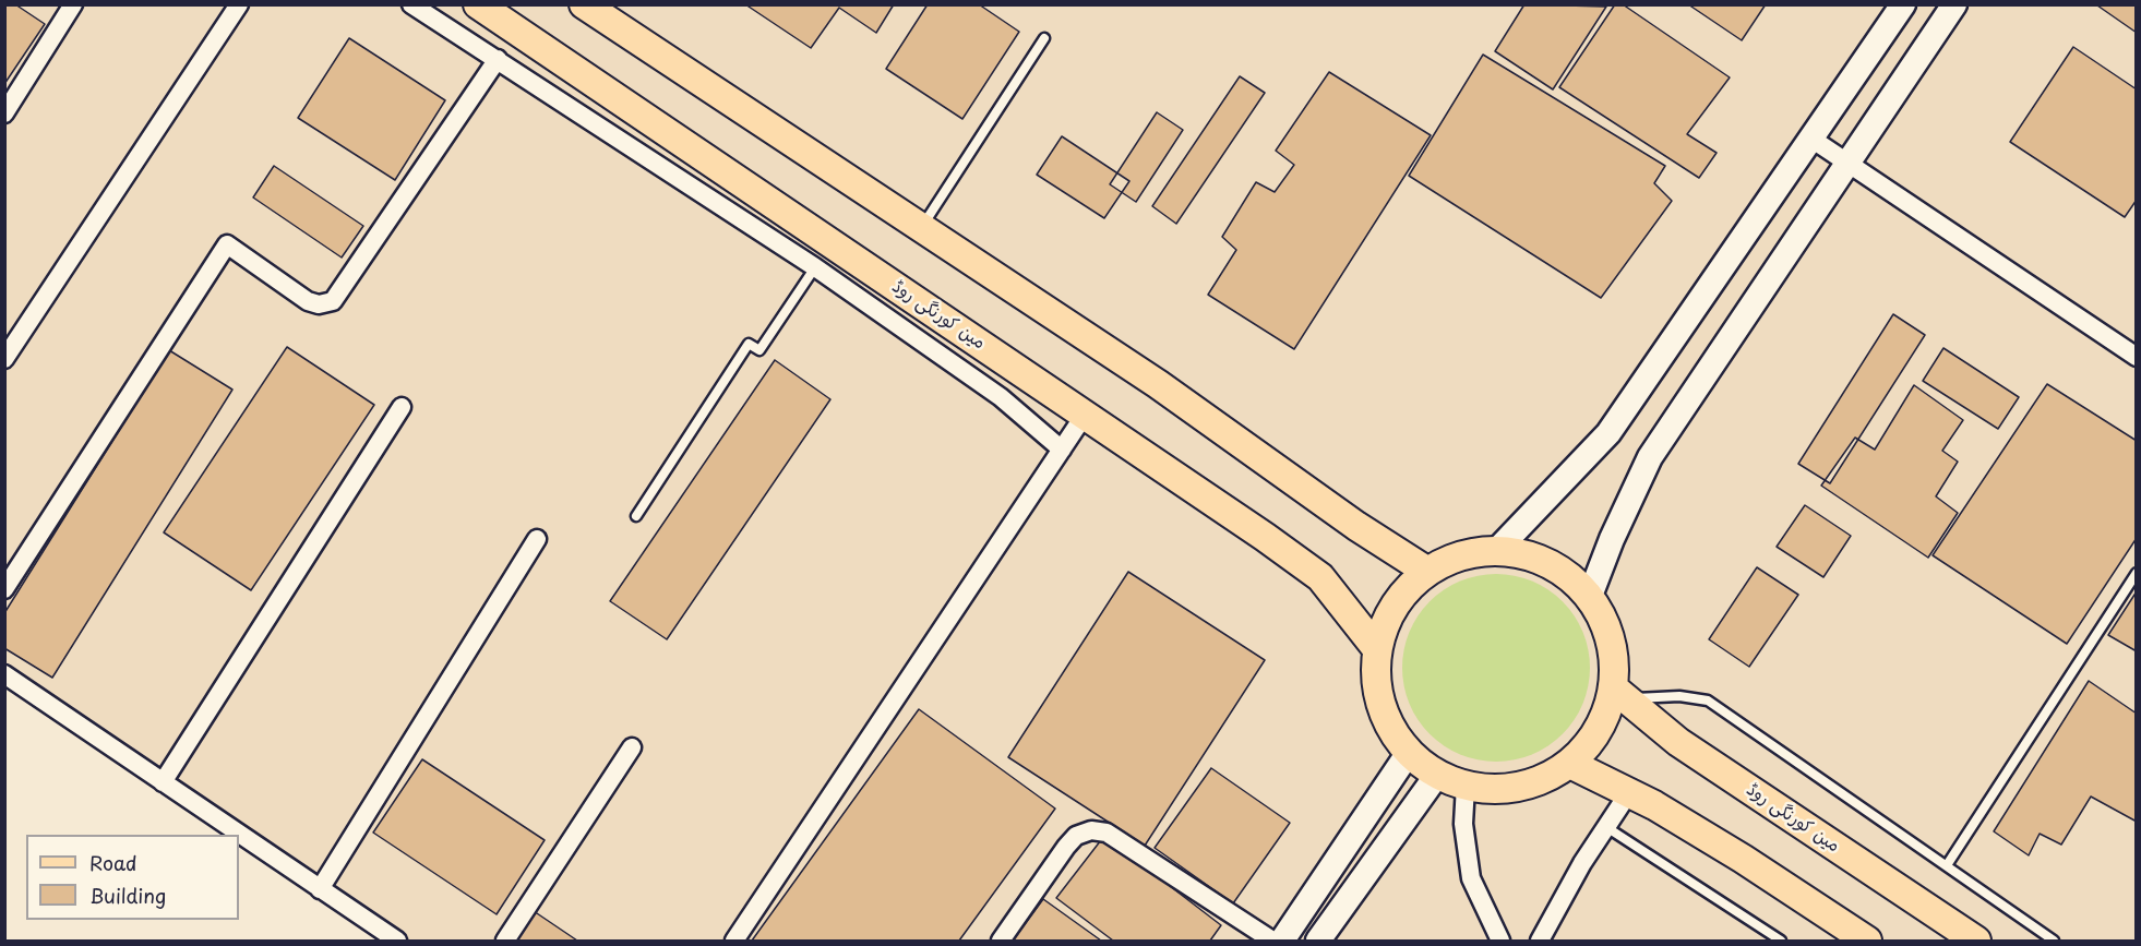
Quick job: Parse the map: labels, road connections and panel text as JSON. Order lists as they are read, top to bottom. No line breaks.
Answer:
{"streets":{"main road":["مین کورنگی روڈ"]},"legend":["Road","Building"]}
